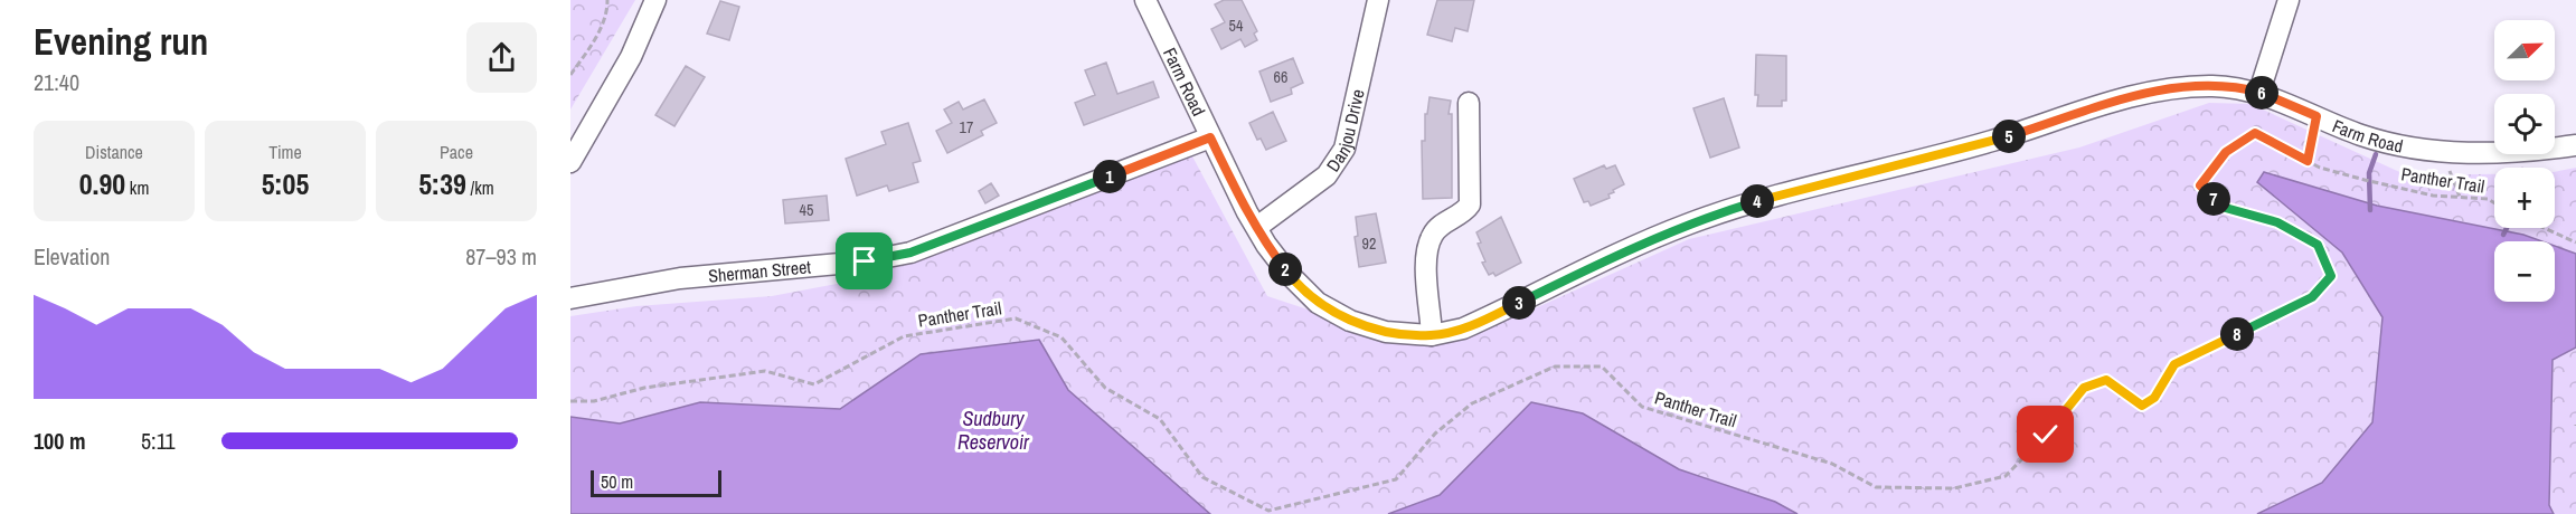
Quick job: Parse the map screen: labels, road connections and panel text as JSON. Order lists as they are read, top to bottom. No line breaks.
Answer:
{"streets":{"street":["Farm Road","Danjou Drive","Sherman Street"],"path":["Panther Trail"]},"crossings":[["Farm Road","Danjou Drive"],["Farm Road","Sherman Street"]],"water":["Sudbury Reservoir"],"house_numbers":["54","66","17","45","92"],"scale_bar":"50 m","north":"top right","page":{"heading":["Evening run","21:40"],"map_buttons":["+","−"],"pins":["6","5","1","7","4","2","3","8"],"stats":[["Distance","0.90 km"],["Time","5:05"],["Pace","5:39 /km"]],"chart":["Elevation","87–93 m"],"list":[{"name":"100 m","note":"5:11"}],"scale":"50 m"}}
